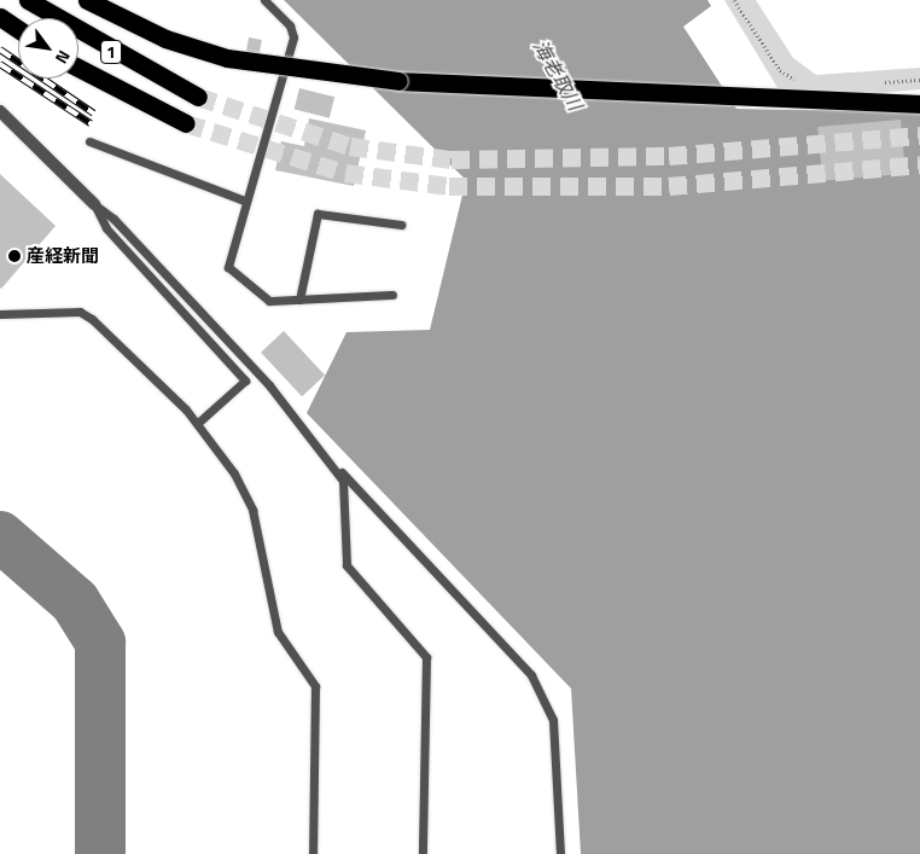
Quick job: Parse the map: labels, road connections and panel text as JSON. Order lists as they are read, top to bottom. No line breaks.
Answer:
{"streets":{"highway":["1"]},"water":["海老取川"],"places":["産経新聞"],"north":"bottom right"}
